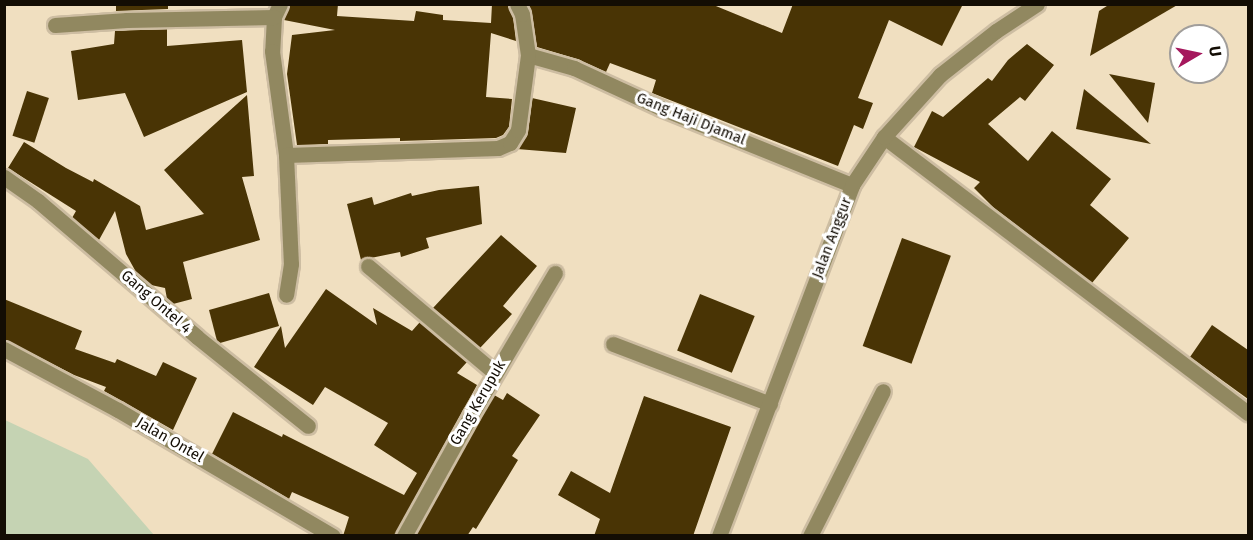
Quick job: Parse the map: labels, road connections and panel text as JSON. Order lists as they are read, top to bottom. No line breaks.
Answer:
{"streets":{"street":["Gang Haji Djamal","Jalan Anggur","Gang Ontel 4","Gang Kerupuk","Jalan Ontel"]},"crossings":[["Gang Haji Djamal","Jalan Anggur"]],"north":"right"}
